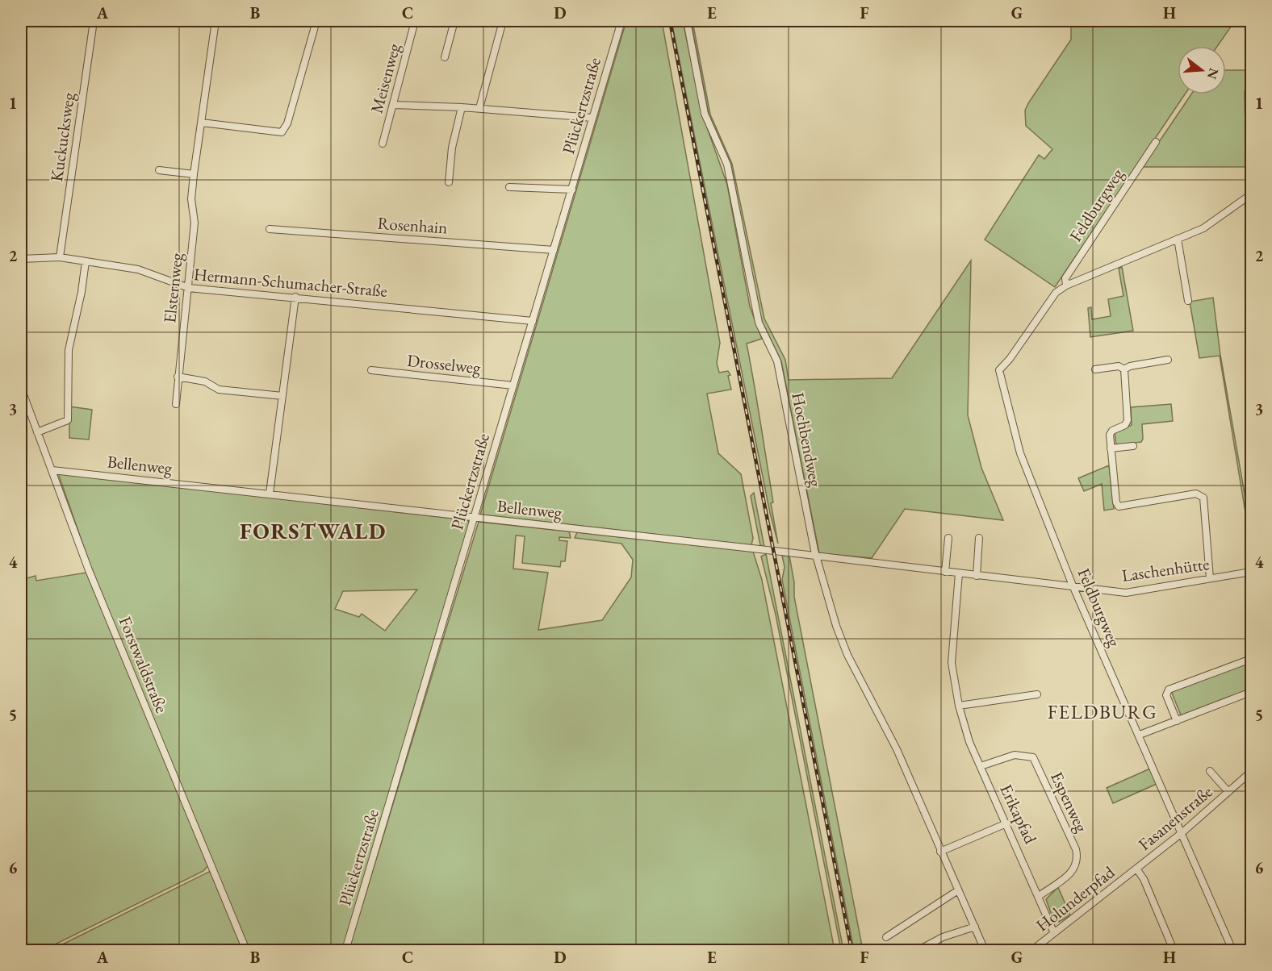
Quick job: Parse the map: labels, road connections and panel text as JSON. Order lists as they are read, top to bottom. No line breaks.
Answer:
{"streets":{"street":["Meisenweg","Plückertzstraße","Kuckucksweg","Feldburgweg","Rosenhain","Hermann-Schumacher-Straße","Elsternweg","Drosselweg","Hochbendweg","Bellenweg","Laschenhütte","Forstwaldstraße","Espenweg","Erikapfad","Fasanenstraße","Holunderpfad"]},"crossings":[["Plückertzstraße","Rosenhain"],["Plückertzstraße","Hermann-Schumacher-Straße"],["Plückertzstraße","Drosselweg"],["Plückertzstraße","Bellenweg"],["Kuckucksweg","Hermann-Schumacher-Straße"],["Feldburgweg","Laschenhütte"],["Feldburgweg","Fasanenstraße"],["Hermann-Schumacher-Straße","Elsternweg"],["Hochbendweg","Bellenweg"],["Bellenweg","Laschenhütte"],["Bellenweg","Forstwaldstraße"],["Bellenweg","Erikapfad"],["Espenweg","Erikapfad"],["Erikapfad","Holunderpfad"],["Fasanenstraße","Holunderpfad"]],"districts":["FORSTWALD","FELDBURG"],"north":"right","grid":{"columns":["A","B","C","D","E","F","G","H"],"rows":["1","2","3","4","5","6"]}}
